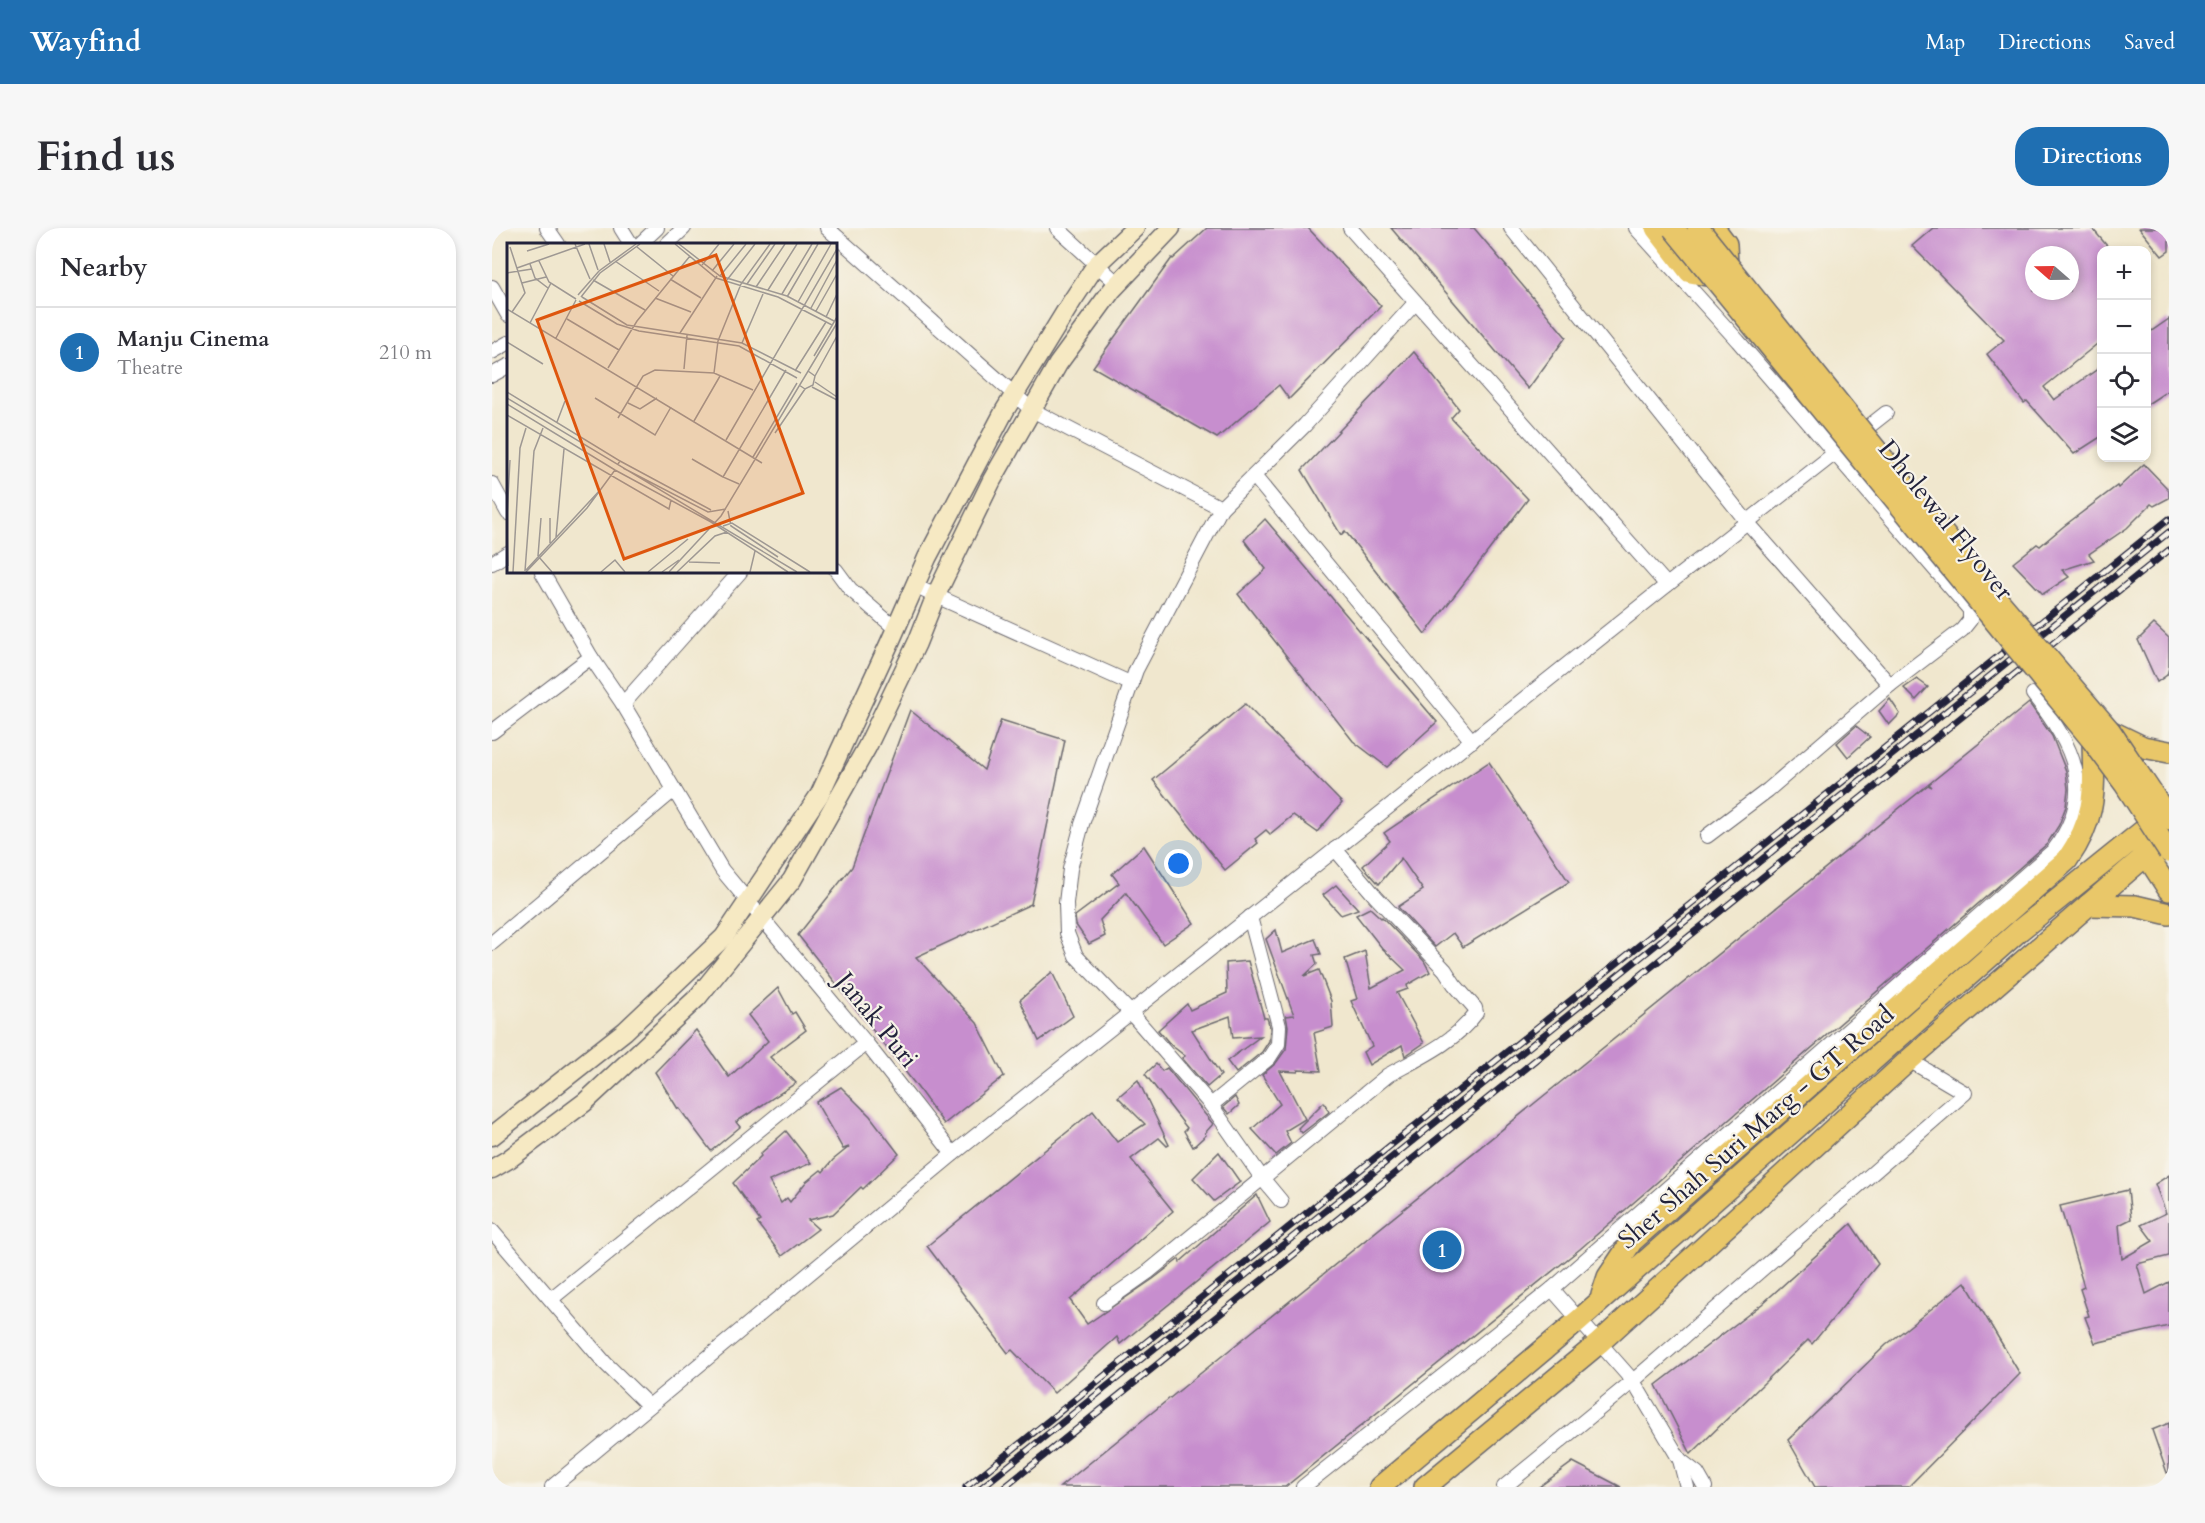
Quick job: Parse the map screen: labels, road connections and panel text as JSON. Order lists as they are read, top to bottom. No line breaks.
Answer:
{"streets":{"main road":["Dholewal Flyover","Sher Shah Suri Marg - GT Road"],"street":["Janak Puri"]},"north":"left","page":{"header":"Wayfind","nav":["Map","Directions","Saved"],"buttons":"Directions","title":"Find us","heading":"Nearby","map_buttons":["+","−"],"list":[{"mark":"1","name":"Manju Cinema","note":"Theatre","value":"210 m"}],"pins":"1"}}
